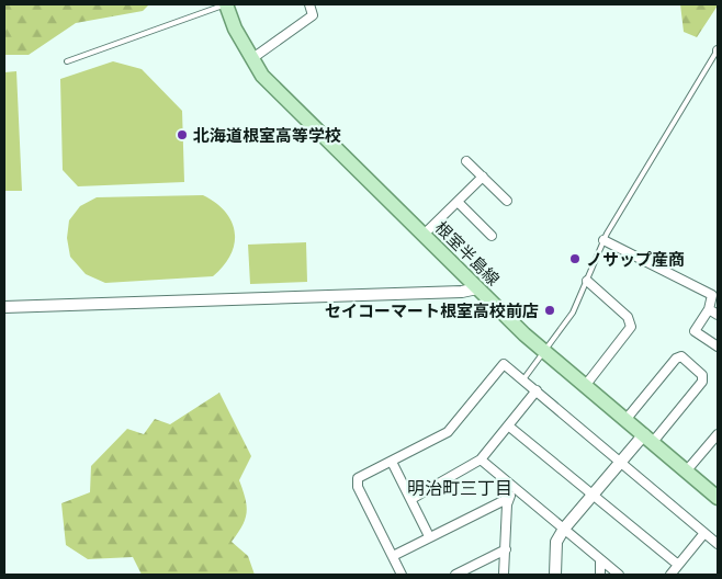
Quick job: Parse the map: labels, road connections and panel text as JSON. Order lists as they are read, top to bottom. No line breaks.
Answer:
{"streets":{"main road":["根室半島線"]},"districts":["明治町三丁目"],"places":["北海道根室高等学校","ノサップ産商","セイコーマート根室高校前店"]}
